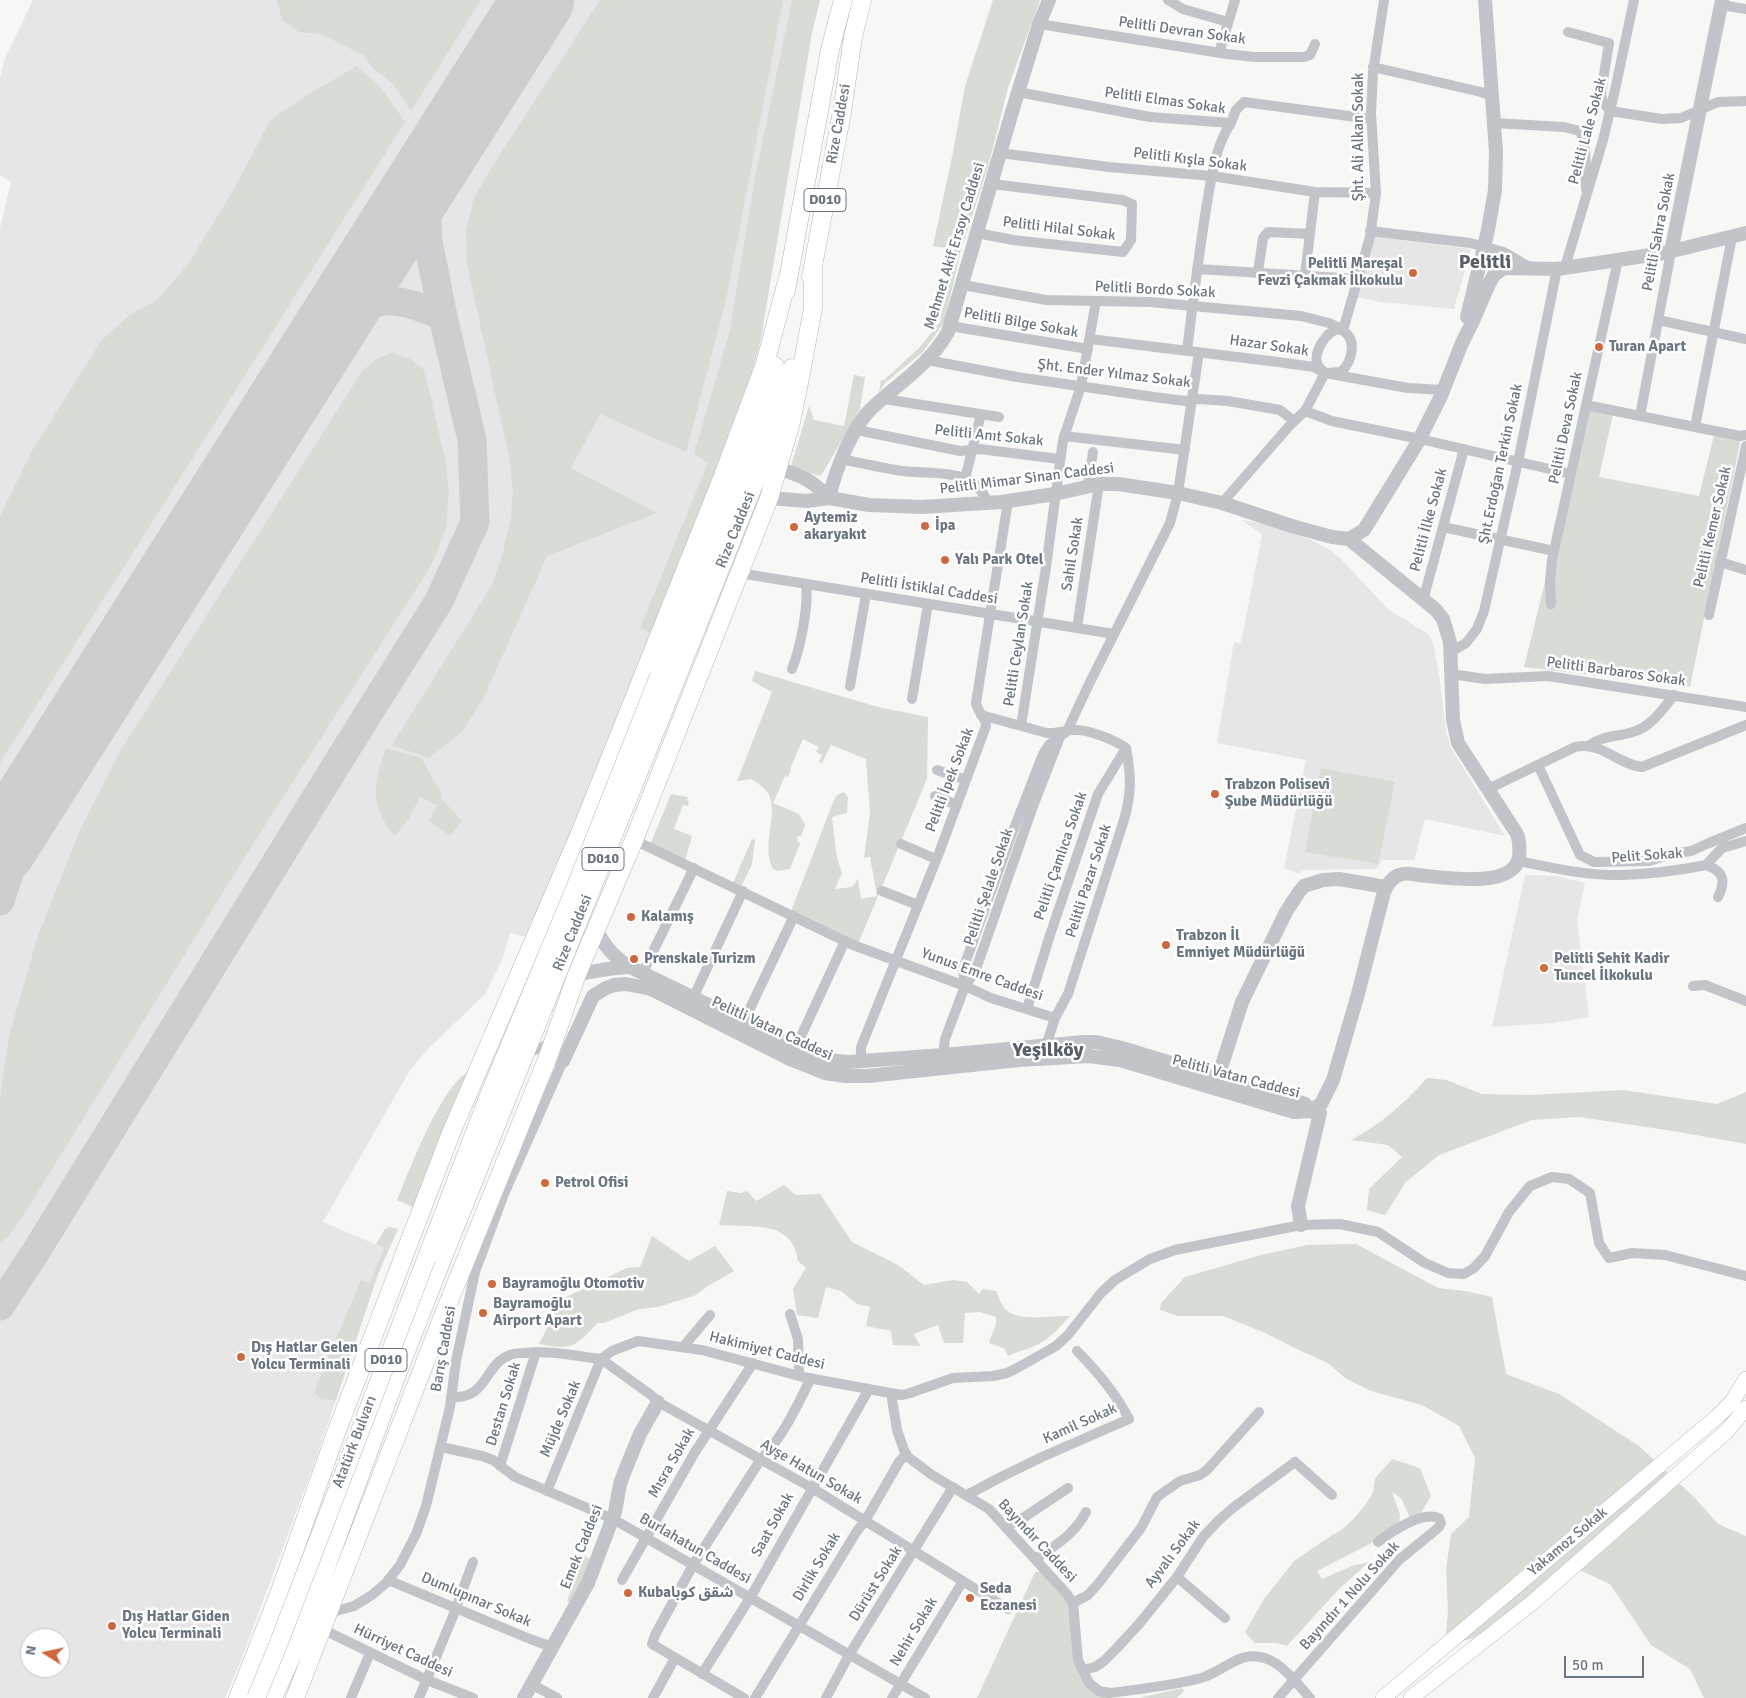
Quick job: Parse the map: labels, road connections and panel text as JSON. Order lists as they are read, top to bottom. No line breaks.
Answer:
{"streets":{"highway":["Rize Caddesi","D010","Atatürk Bulvarı"],"main road":["Yakamoz Sokak"],"street":["Pelitli Devran Sokak","Pelitli Elmas Sokak","Pelitli Lale Sokak","Şht. Ali Alkan Sokak","Pelitli Kışla Sokak","Pelitli Hilal Sokak","Pelitli Sahra Sokak","Mehmet Akif Ersoy Caddesi","Pelitli Bordo Sokak","Pelitli Bilge Sokak","Hazar Sokak","Şht. Ender Yılmaz Sokak","Pelitli Deva Sokak","Pelitli Anıt Sokak","Şht.Erdoğan Terkin Sokak","Pelitli Mimar Sinan Caddesi","Pelitli İlke Sokak","Pelitli Kemer Sokak","Sahil Sokak","Pelitli İstiklal Caddesi","Pelitli Ceylan Sokak","Pelitli Barbaros Sokak","Pelitli İpek Sokak","Pelitli Çamlıca Sokak","Pelit Sokak","Pelitli Pazar Sokak","Pelitli Şelale Sokak","Yunus Emre Caddesi","Pelitli Vatan Caddesi","Barış Caddesi","Hakimiyet Caddesi","Destan Sokak","Müjde Sokak","Kamil Sokak","Mısra Sokak","Ayşe Hatun Sokak","Saat Sokak","Bayındır Caddesi","Emek Caddesi","Burlahatun Caddesi","Ayvalı Sokak","Dirlik Sokak","Dürüst Sokak","Bayındır 1 Nolu Sokak","Dumlupınar Sokak","Nehir Sokak","Hürriyet Caddesi"]},"crossings":[["Pelitli Devran Sokak","Mehmet Akif Ersoy Caddesi"],["Pelitli Elmas Sokak","Pelitli Kışla Sokak"],["Pelitli Elmas Sokak","Mehmet Akif Ersoy Caddesi"],["Pelitli Elmas Sokak","Pelitli Bordo Sokak"],["Pelitli Elmas Sokak","Hazar Sokak"],["Rize Caddesi","Atatürk Bulvarı"],["Pelitli Lale Sokak","Şht.Erdoğan Terkin Sokak"],["Şht. Ali Alkan Sokak","Pelitli Kışla Sokak"],["Şht. Ali Alkan Sokak","Pelitli Bordo Sokak"],["Şht. Ali Alkan Sokak","Hazar Sokak"],["Pelitli Kışla Sokak","Mehmet Akif Ersoy Caddesi"],["Pelitli Hilal Sokak","Mehmet Akif Ersoy Caddesi"],["Mehmet Akif Ersoy Caddesi","Pelitli Bordo Sokak"],["Mehmet Akif Ersoy Caddesi","Pelitli Bilge Sokak"],["Mehmet Akif Ersoy Caddesi","Şht. Ender Yılmaz Sokak"],["Mehmet Akif Ersoy Caddesi","Pelitli Anıt Sokak"],["Mehmet Akif Ersoy Caddesi","Pelitli Mimar Sinan Caddesi"],["Pelitli Bordo Sokak","Hazar Sokak"],["Pelitli Bordo Sokak","Pelitli Ceylan Sokak"],["Pelitli Bilge Sokak","Hazar Sokak"],["Pelitli Bilge Sokak","Pelitli Ceylan Sokak"],["Hazar Sokak","Pelitli Ceylan Sokak"],["Hazar Sokak","Pelitli Şelale Sokak"],["Şht. Ender Yılmaz Sokak","Pelitli Ceylan Sokak"],["Şht. Ender Yılmaz Sokak","Pelitli Şelale Sokak"],["Pelitli Anıt Sokak","Pelitli Ceylan Sokak"],["Pelitli Mimar Sinan Caddesi","Sahil Sokak"],["Pelitli Mimar Sinan Caddesi","Pelitli Ceylan Sokak"],["Pelitli Mimar Sinan Caddesi","Pelitli İpek Sokak"],["Pelitli Mimar Sinan Caddesi","Pelitli Şelale Sokak"],["Sahil Sokak","Pelitli İstiklal Caddesi"],["Pelitli İstiklal Caddesi","Pelitli Ceylan Sokak"],["Pelitli İstiklal Caddesi","Pelitli İpek Sokak"],["Pelitli İstiklal Caddesi","Pelitli Şelale Sokak"],["Pelitli İpek Sokak","Yunus Emre Caddesi"],["Pelitli İpek Sokak","Pelitli Vatan Caddesi"],["Pelitli Çamlıca Sokak","Pelitli Pazar Sokak"],["Pelitli Çamlıca Sokak","Yunus Emre Caddesi"],["Pelitli Pazar Sokak","Yunus Emre Caddesi"],["Pelitli Şelale Sokak","Yunus Emre Caddesi"],["Pelitli Şelale Sokak","Pelitli Vatan Caddesi"],["Yunus Emre Caddesi","Pelitli Vatan Caddesi"],["Pelitli Vatan Caddesi","Barış Caddesi"],["Pelitli Vatan Caddesi","Hakimiyet Caddesi"],["Barış Caddesi","Burlahatun Caddesi"],["Barış Caddesi","Dumlupınar Sokak"],["Barış Caddesi","Hürriyet Caddesi"],["Hakimiyet Caddesi","Müjde Sokak"],["Hakimiyet Caddesi","Mısra Sokak"],["Hakimiyet Caddesi","Ayşe Hatun Sokak"],["Hakimiyet Caddesi","Saat Sokak"],["Destan Sokak","Burlahatun Caddesi"],["Müjde Sokak","Ayşe Hatun Sokak"],["Müjde Sokak","Burlahatun Caddesi"],["Kamil Sokak","Bayındır Caddesi"],["Mısra Sokak","Ayşe Hatun Sokak"],["Mısra Sokak","Burlahatun Caddesi"],["Ayşe Hatun Sokak","Saat Sokak"],["Ayşe Hatun Sokak","Emek Caddesi"],["Ayşe Hatun Sokak","Dirlik Sokak"],["Ayşe Hatun Sokak","Dürüst Sokak"],["Ayşe Hatun Sokak","Nehir Sokak"],["Saat Sokak","Burlahatun Caddesi"],["Bayındır Caddesi","Ayvalı Sokak"],["Bayındır Caddesi","Dirlik Sokak"],["Bayındır Caddesi","Dürüst Sokak"],["Bayındır Caddesi","Bayındır 1 Nolu Sokak"],["Emek Caddesi","Burlahatun Caddesi"],["Emek Caddesi","Dumlupınar Sokak"],["Burlahatun Caddesi","Dirlik Sokak"],["Burlahatun Caddesi","Dürüst Sokak"],["Burlahatun Caddesi","Nehir Sokak"]],"districts":["Pelitli","Yeşilköy"],"places":["Pelitli Mareşal Fevzi Çakmak İlkokulu","Turan Apart","İpa","Aytemiz akaryakıt","Yalı Park Otel","Trabzon Polisevi Şube Müdürlüğü","Kalamış","Trabzon İl Emniyet Müdürlüğü","Prenskale Turizm","Pelitli Şehit Kadir Tuncel İlkokulu","Petrol Ofisi","Bayramoğlu Otomotiv","Bayramoğlu Airport Apart","Dış Hatlar Gelen Yolcu Terminali","Kubaشقق كوبا","Seda Eczanesi","Dış Hatlar Giden Yolcu Terminali"],"scale_bar":"50 m","north":"left"}
